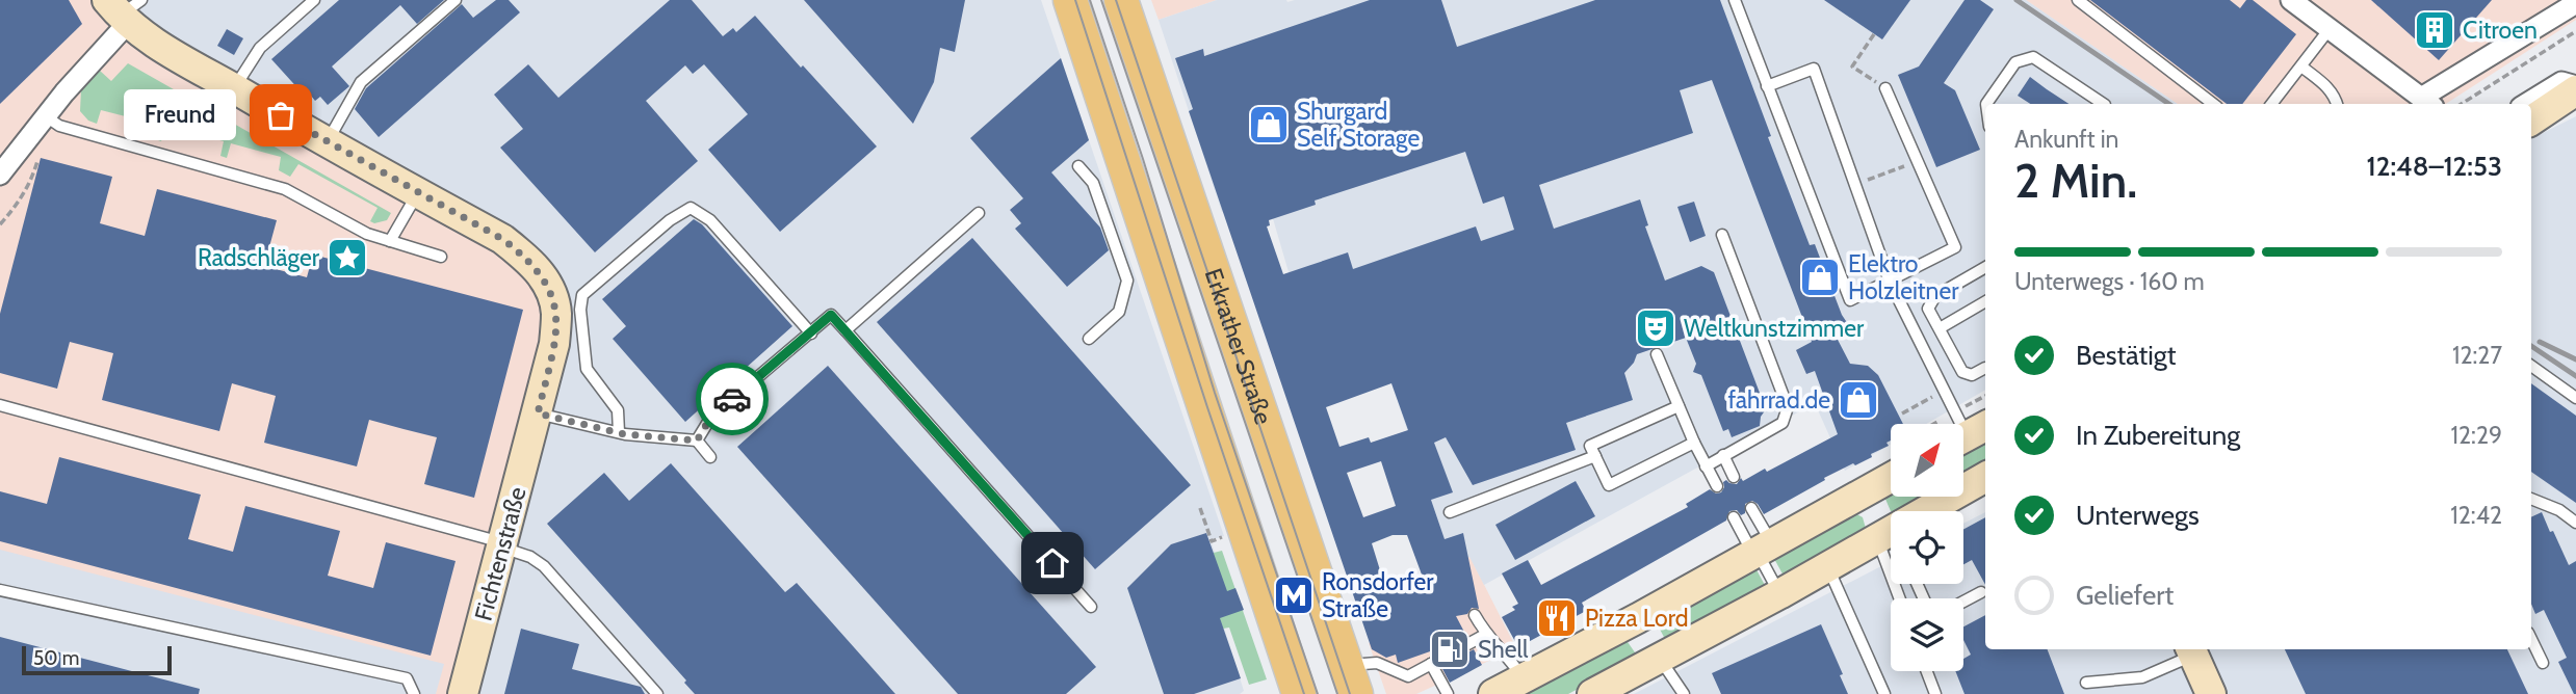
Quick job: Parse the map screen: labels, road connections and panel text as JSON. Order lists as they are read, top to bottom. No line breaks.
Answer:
{"streets":{"main road":["Erkrather Straße","Fichtenstraße"]},"places":{"building":["Citroen"],"other":["Freund"],"shop":["Shurgard Self Storage","Elektro Holzleitner","fahrrad.de"],"place":["Radschläger"],"theatre":["Weltkunstzimmer"],"metro station":["Ronsdorfer Straße"],"restaurant":["Pizza Lord"],"fuel station":["Shell"]},"scale_bar":"50 m","north":"top right","page":{"bubble":"Freund","heading":["2 Min.","Ankunft in","12:48–12:53"],"bar":"Unterwegs · 160 m","list":[["Bestätigt","12:27"],["In Zubereitung","12:29"],["Unterwegs","12:42"],"Geliefert"],"scale":"50 m"}}
